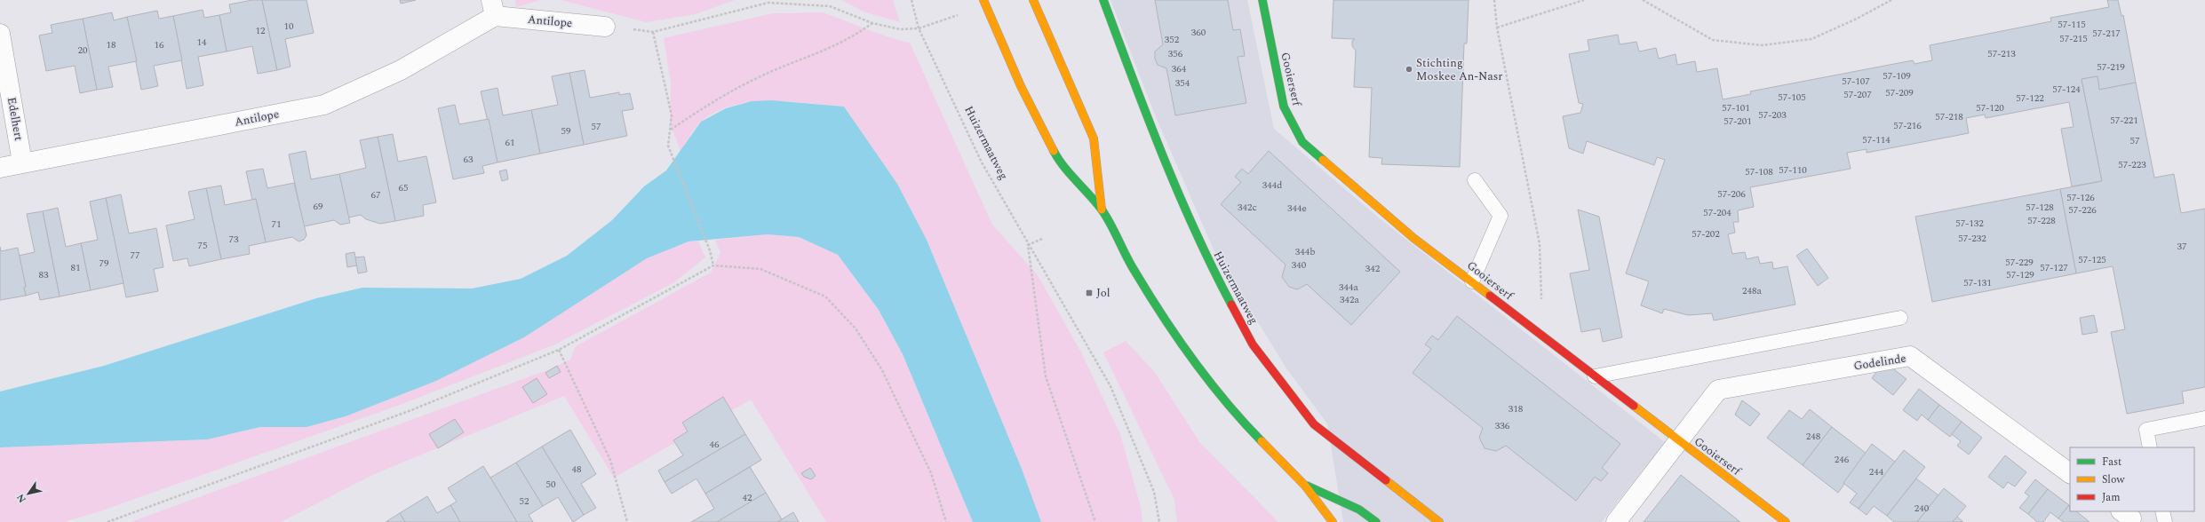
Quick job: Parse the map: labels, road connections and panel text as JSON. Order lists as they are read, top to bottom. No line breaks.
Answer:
{"streets":{"street":["Antilope","Gooierserf","Edelhert","Huizermaatweg","Godelinde"]},"crossings":[["Antilope","Edelhert"],["Gooierserf","Godelinde"]],"places":{"other":["Stichting Moskee An-Nasr"],"transit":["Jol"]},"house_numbers":["57-115","10","12","360","57-217","57-215","352","14","18","16","20","356","57-213","57-219","364","57-109","57-107","354","57-124","57-209","57-207","57-105","57-122","57-101","57-120","57-203","57-218","57-221","57-201","57-216","57","59","57-114","57","61","63","57-223","57-110","57-108","344d","65","57-206","67","57-126","69","342c","57-128","344e","57-226","57-204","57-228","57-132","71","57-202","57-232","73","75","37","344b","77","57-125","57-229","79","340","81","57-127","342","83","57-129","57-131","344a","248a","342a","318","336","248","46","246","48","244","50","42","52","240"],"legend":["Fast","Slow","Jam"],"north":"bottom left"}
